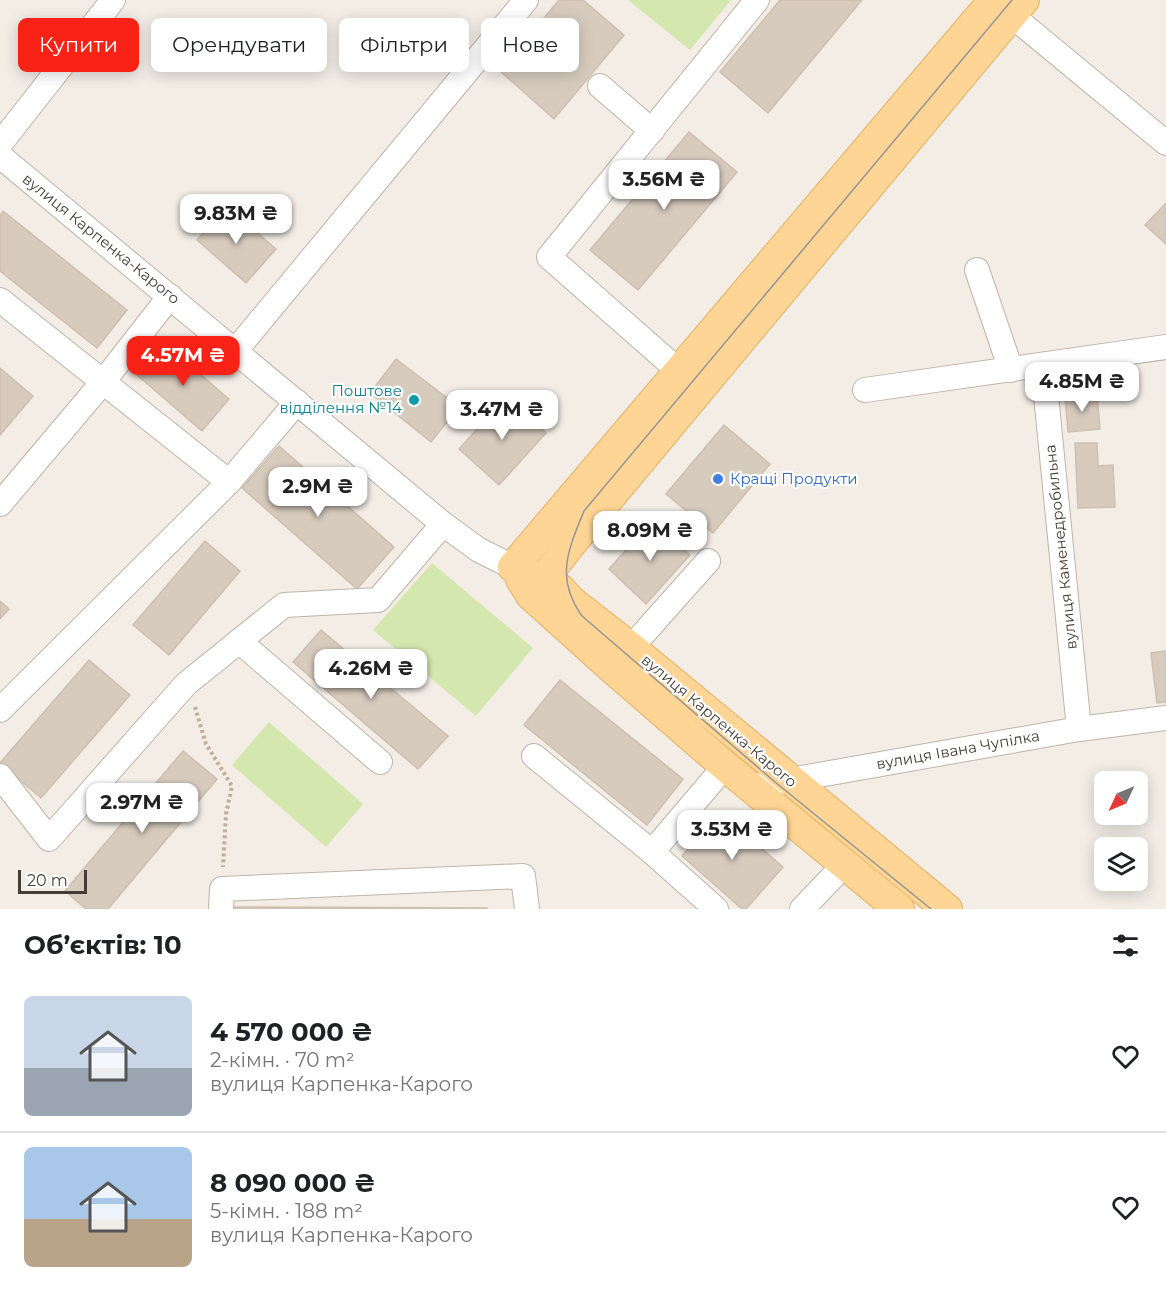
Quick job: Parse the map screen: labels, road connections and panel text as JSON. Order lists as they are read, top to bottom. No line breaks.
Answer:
{"streets":{"main road":["вулиця Карпенка-Карого"],"street":["вулиця Каменедробильна","вулиця Івана Чупілка"]},"crossings":[["вулиця Карпенка-Карого","вулиця Івана Чупілка"],["вулиця Каменедробильна","вулиця Івана Чупілка"]],"places":["Поштове відділення №14","Кращі Продукти"],"scale_bar":"20 m","north":"bottom left","page":{"chip":["Купити","Орендувати","Фільтри","Нове"],"price":["3.56M ₴","9.83M ₴","4.57M ₴","4.85M ₴","3.47M ₴","2.9M ₴","8.09M ₴","4.26M ₴","2.97M ₴","3.53M ₴"],"scale":"20 m","heading":"Об’єктів: 10","list":[{"name":"4 570 000 ₴","note":"2-кімн. · 70 m² · вулиця Карпенка-Карого"},{"name":"8 090 000 ₴","note":"5-кімн. · 188 m² · вулиця Карпенка-Карого"}]}}
